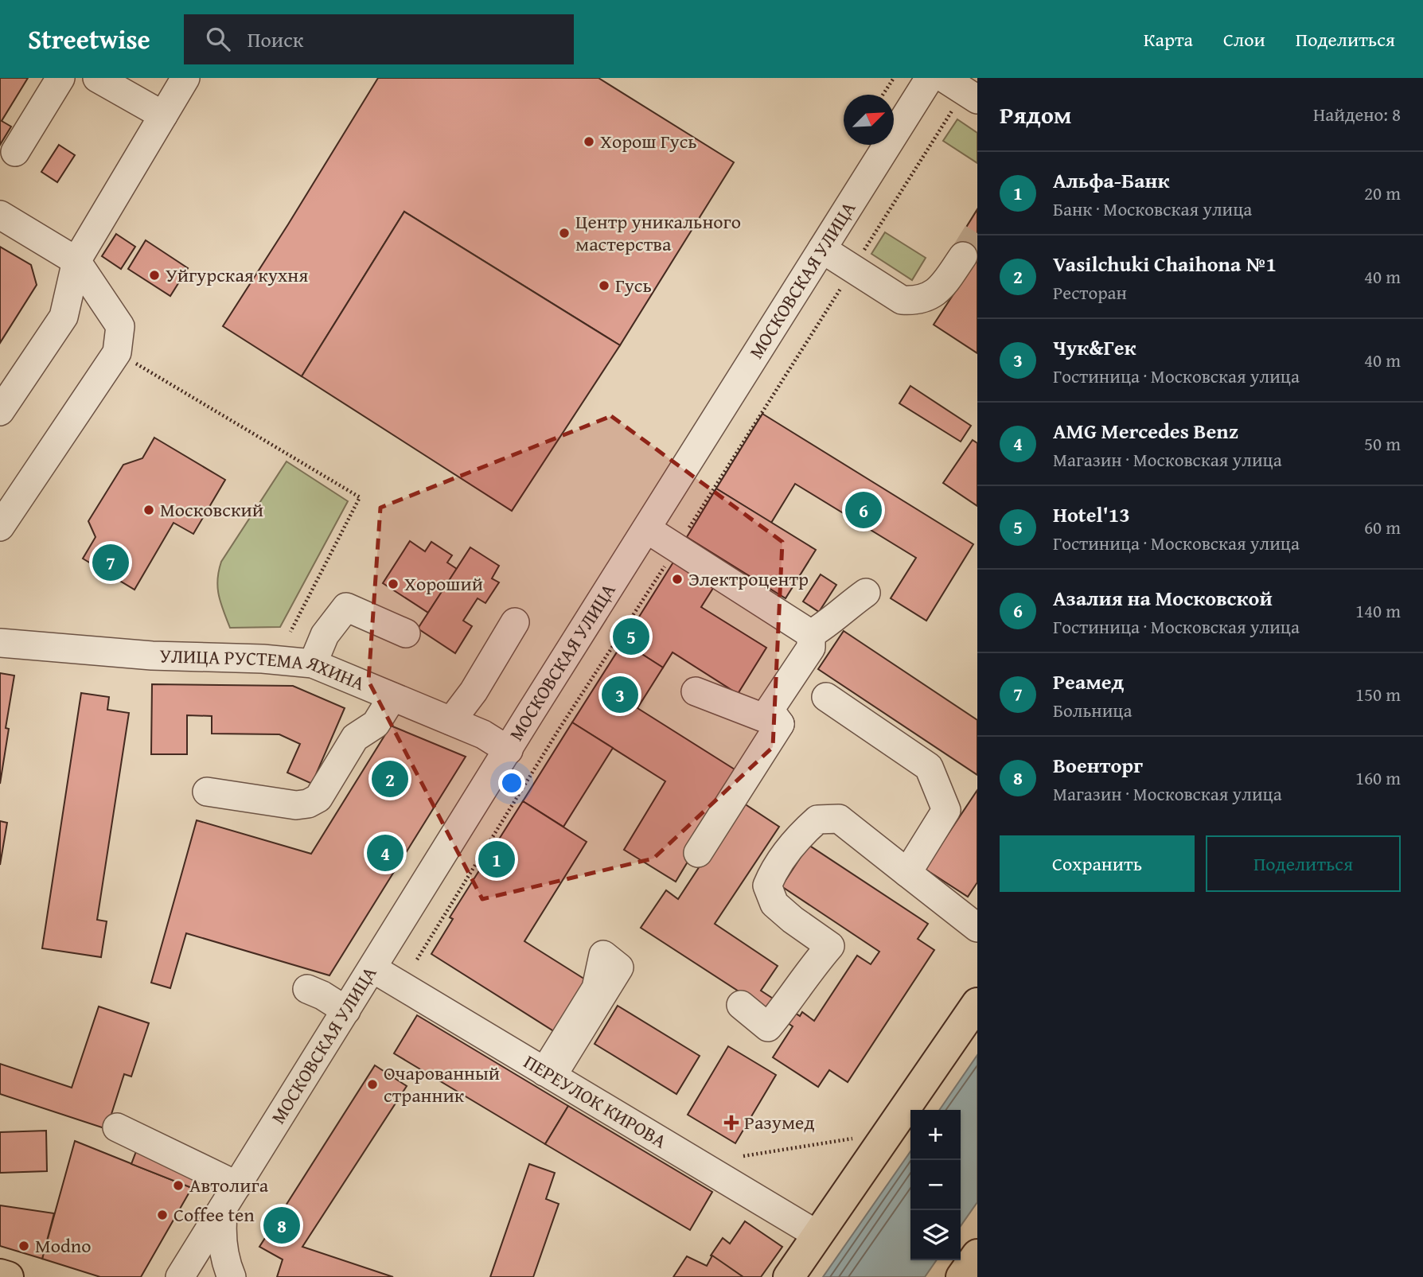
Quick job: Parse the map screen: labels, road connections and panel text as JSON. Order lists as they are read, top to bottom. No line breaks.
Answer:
{"streets":{"street":["МОСКОВСКАЯ УЛИЦА","УЛИЦА РУСТЕМА ЯХИНА","ПЕРЕУЛОК КИРОВА"]},"crossings":[["МОСКОВСКАЯ УЛИЦА","УЛИЦА РУСТЕМА ЯХИНА"],["МОСКОВСКАЯ УЛИЦА","ПЕРЕУЛОК КИРОВА"]],"places":{"other":["Хорош Гусь","Центр уникального мастерства","Уйгурская кухня","Гусь","Московский","Электроцентр","Хороший","Очарованный странник","Автолига","Coffee ten","Modno"],"health":["Разумед"]},"north":"top right","page":{"header":"Streetwise","search":"Поиск","nav":["Карта","Слои","Поделиться"],"heading":["Рядом","Найдено: 8"],"list":[{"mark":"1","name":"Альфа-Банк","note":"Банк · Московская улица","value":"20 m"},{"mark":"2","name":"Vasilchuki Chaihona №1","note":"Ресторан","value":"40 m"},{"mark":"3","name":"Чук&Гек","note":"Гостиница · Московская улица","value":"40 m"},{"mark":"4","name":"AMG Mercedes Benz","note":"Магазин · Московская улица","value":"50 m"},{"mark":"5","name":"Hotel'13","note":"Гостиница · Московская улица","value":"60 m"},{"mark":"6","name":"Азалия на Московской","note":"Гостиница · Московская улица","value":"140 m"},{"mark":"7","name":"Реамед","note":"Больница","value":"150 m"},{"mark":"8","name":"Военторг","note":"Магазин · Московская улица","value":"160 m"}],"pins":["6","7","5","3","2","4","1","8"],"buttons":["Сохранить","Поделиться"],"map_buttons":["+","−"]}}
